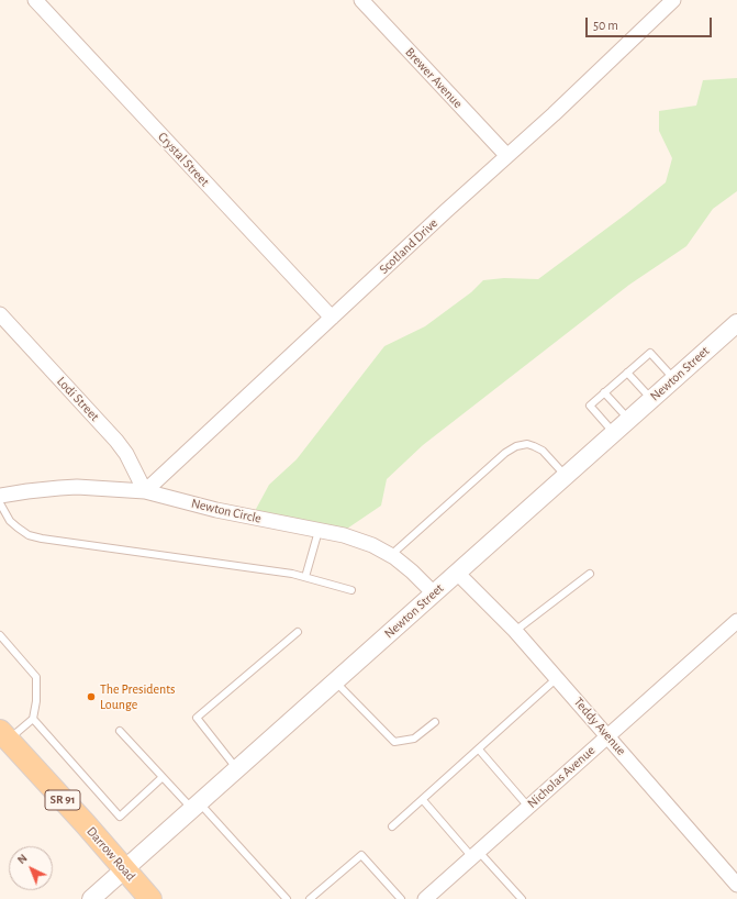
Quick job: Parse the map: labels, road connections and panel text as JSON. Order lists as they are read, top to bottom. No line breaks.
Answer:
{"streets":{"main road":["SR 91","Darrow Road"],"street":["Brewer Avenue","Crystal Street","Scotland Drive","Newton Street","Lodi Street","Newton Circle","Teddy Avenue","Nicholas Avenue"]},"crossings":[["Brewer Avenue","Scotland Drive"],["Crystal Street","Scotland Drive"],["Scotland Drive","Lodi Street"],["Scotland Drive","Newton Circle"],["Newton Street","Newton Circle"],["Newton Street","Teddy Avenue"],["Newton Street","Darrow Road"],["Lodi Street","Newton Circle"],["Teddy Avenue","Nicholas Avenue"]],"places":["The Presidents Lounge"],"scale_bar":"50 m","north":"top left"}
